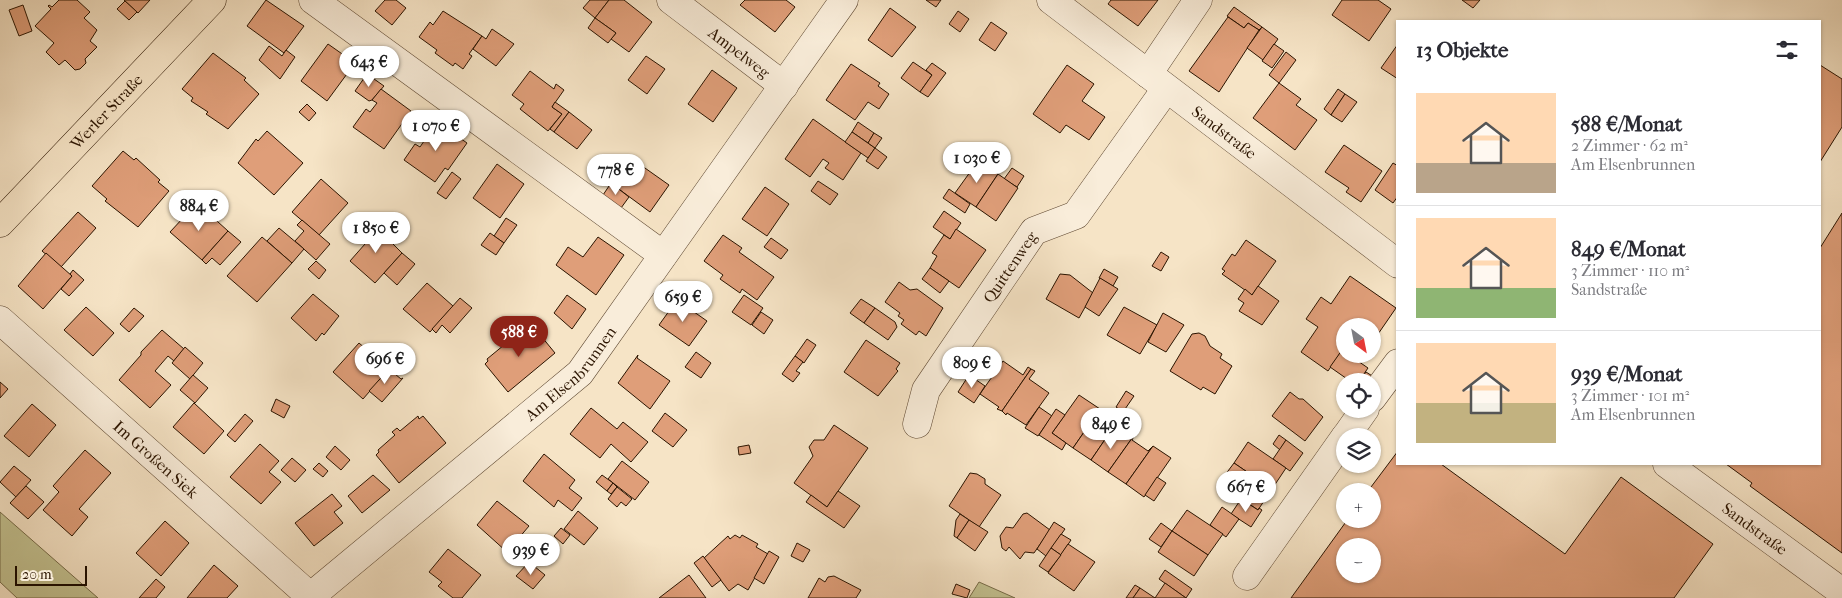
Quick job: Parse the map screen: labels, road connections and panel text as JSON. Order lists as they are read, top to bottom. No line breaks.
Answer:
{"streets":{"main road":["Werler Straße"],"street":["Ampelweg","Sandstraße","Quittenweg","Am Elsenbrunnen","Im Großen Siek"]},"crossings":[["Ampelweg","Am Elsenbrunnen"],["Sandstraße","Quittenweg"],["Am Elsenbrunnen","Im Großen Siek"]],"scale_bar":"20 m","north":"bottom right","page":{"heading":"13 Objekte","price":["643 €","1 070 €","1 030 €","778 €","884 €","1 850 €","659 €","588 €","696 €","809 €","849 €","667 €","939 €"],"list":[{"name":"588 €/Monat","note":"2 Zimmer · 62 m² · Am Elsenbrunnen"},{"name":"849 €/Monat","note":"3 Zimmer · 110 m² · Sandstraße"},{"name":"939 €/Monat","note":"3 Zimmer · 101 m² · Am Elsenbrunnen"}],"map_buttons":["+","−"],"scale":"20 m"}}
